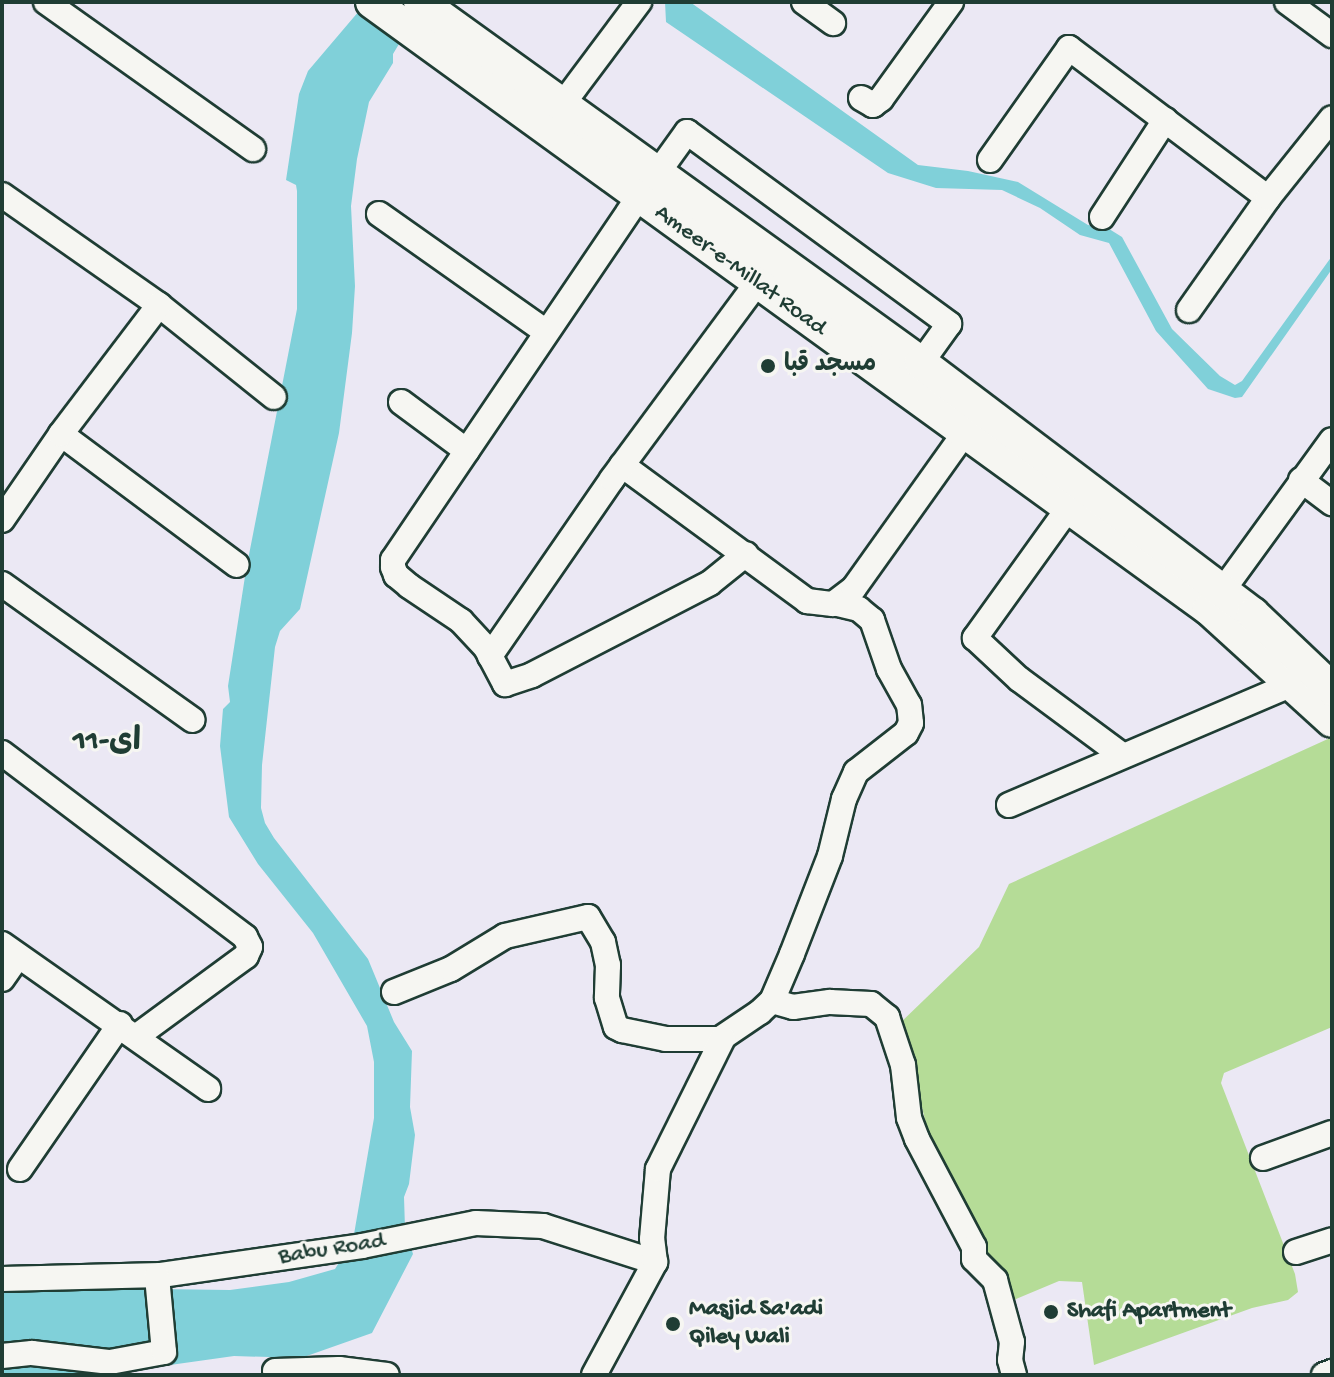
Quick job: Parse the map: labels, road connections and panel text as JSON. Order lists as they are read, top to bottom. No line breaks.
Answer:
{"streets":{"main road":["Ameer-e-Millat Road"],"street":["Babu Road"]},"districts":["ای-11"],"places":["مسجد قبا","Shafi Apartment","Masjid Sa'adi Qiley Wali"]}
